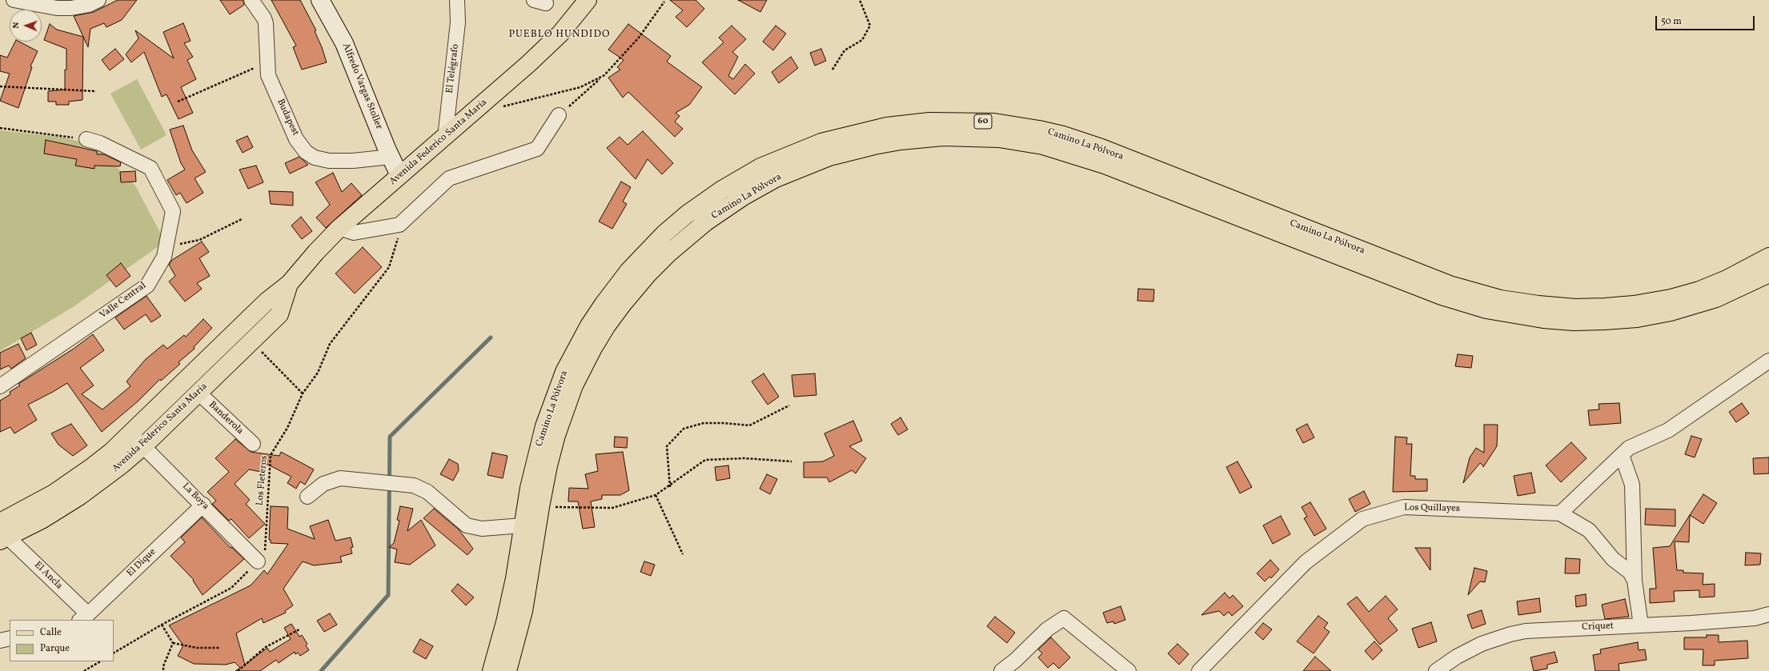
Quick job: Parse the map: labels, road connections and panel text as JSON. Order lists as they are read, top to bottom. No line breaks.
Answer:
{"streets":{"main road":["Alfredo Vargas Stoller","60","Avenida Federico Santa María","Camino La Pólvora"],"street":["El Telégrafo","Budapest","Valle Central","Banderola","La Boya","Los Quillayes","El Dique","El Ancla","Criquet"],"path":["Los Fleteros"]},"crossings":[["El Telégrafo","Avenida Federico Santa María"],["Alfredo Vargas Stoller","Budapest"],["Alfredo Vargas Stoller","Avenida Federico Santa María"],["Avenida Federico Santa María","Banderola"],["Avenida Federico Santa María","La Boya"],["Avenida Federico Santa María","El Ancla"],["Los Fleteros","La Boya"],["La Boya","El Dique"],["Los Quillayes","Criquet"],["El Dique","El Ancla"]],"districts":["PUEBLO HUNDIDO"],"legend":["Calle","Parque"],"scale_bar":"50 m","north":"left"}
